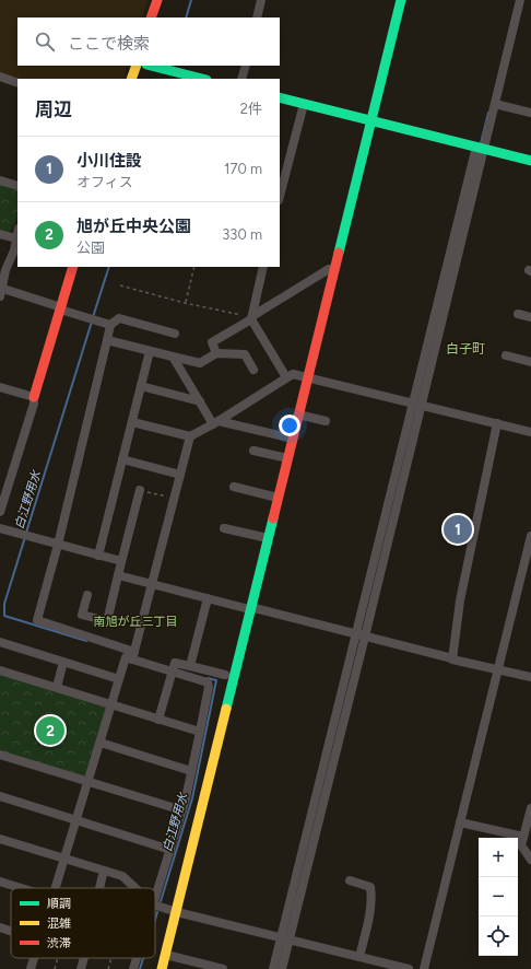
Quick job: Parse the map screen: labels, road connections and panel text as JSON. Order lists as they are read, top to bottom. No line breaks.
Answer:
{"districts":["白子町","南旭が丘三丁目"],"water":["白江野用水"],"legend":["順調","混雑","渋滞"],"page":{"search":"ここで検索","heading":["周辺","2件"],"list":[{"mark":"1","name":"小川住設","note":"オフィス","value":"170 m"},{"mark":"2","name":"旭が丘中央公園","note":"公園","value":"330 m"}],"pins":["1","2"],"map_buttons":["+","−"]}}
